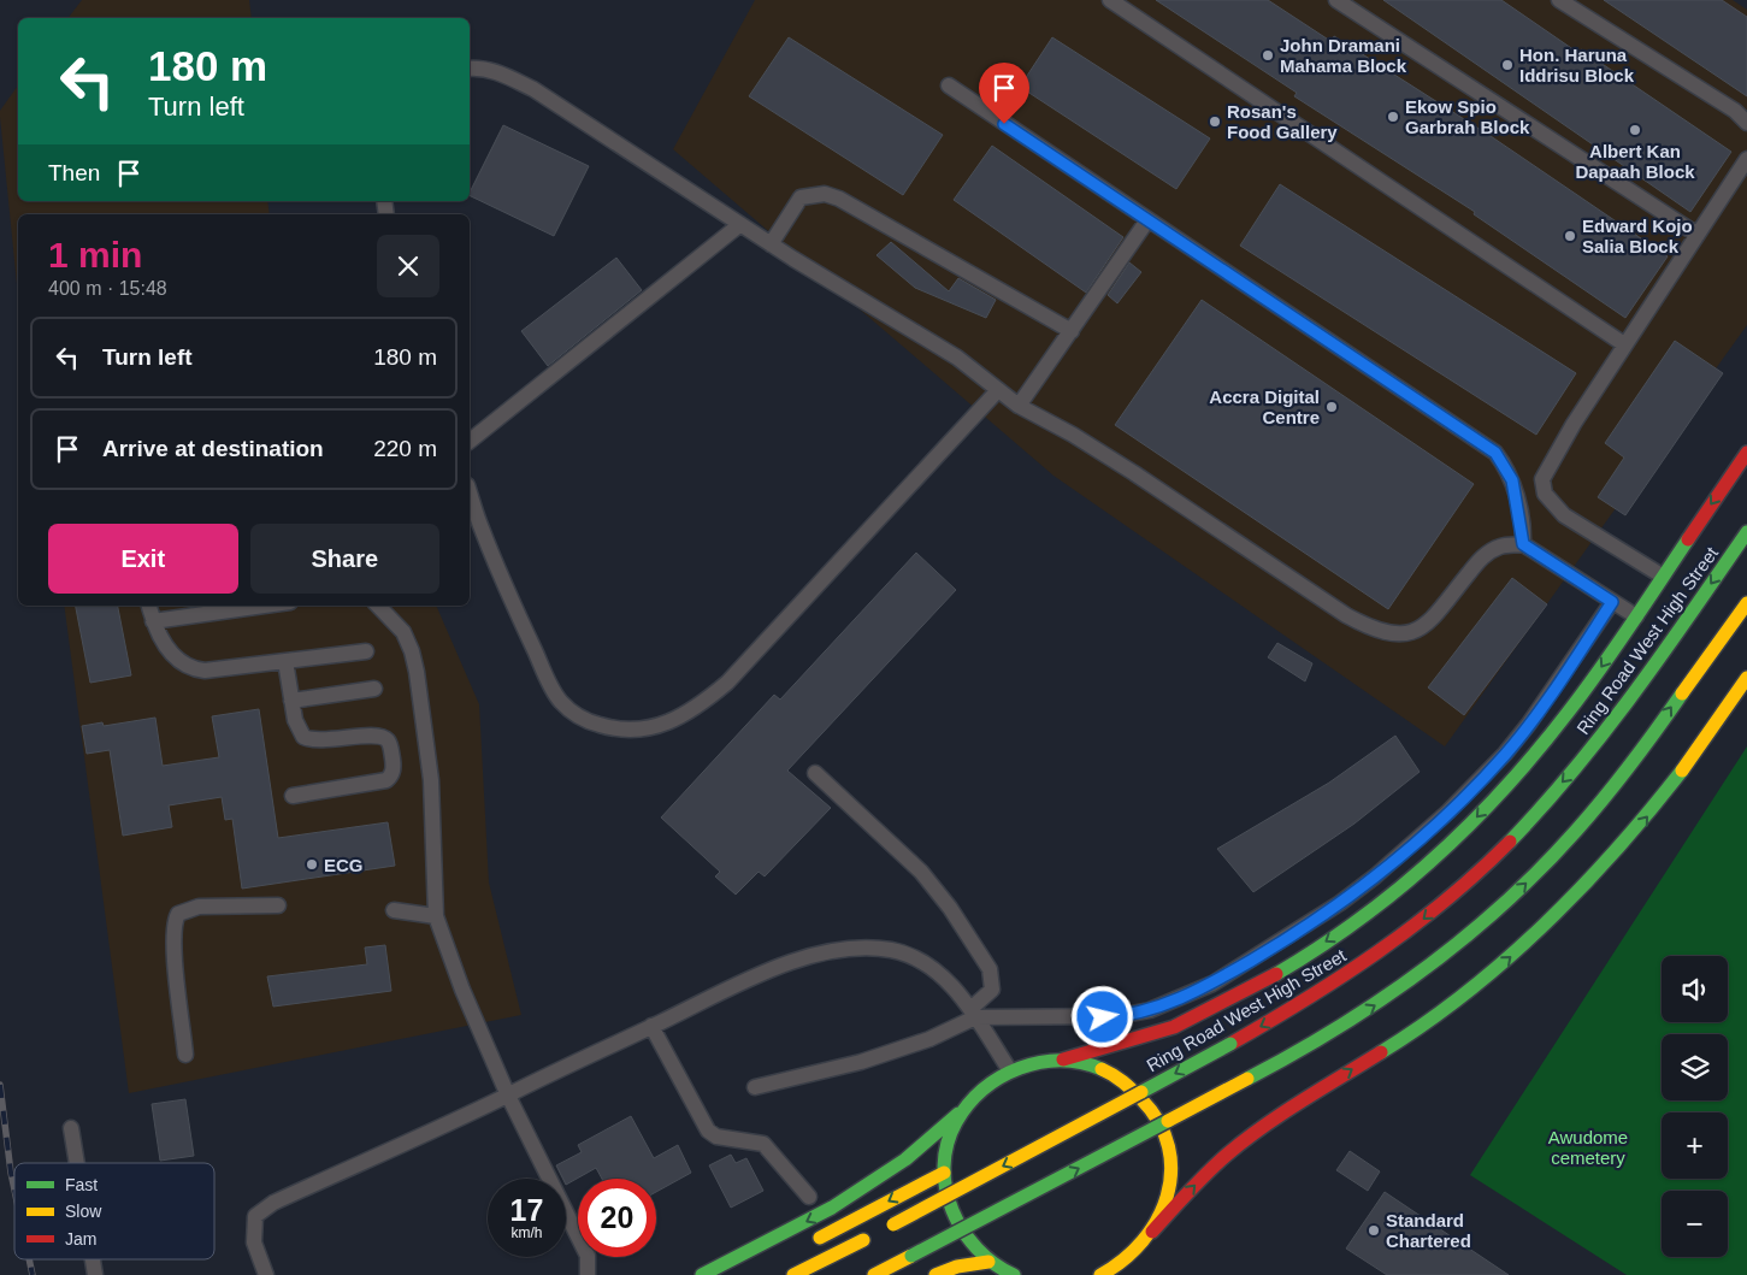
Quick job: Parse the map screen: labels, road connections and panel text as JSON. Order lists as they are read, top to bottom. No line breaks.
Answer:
{"streets":{"main road":["Ring Road West High Street"]},"parks":["Awudome cemetery"],"places":["John Dramani Mahama Block","Hon. Haruna Iddrisu Block","Ekow Spio Garbrah Block","Rosan's Food Gallery","Albert Kan Dapaah Block","Edward Kojo Salia Block","Accra Digital Centre","ECG","Standard Chartered"],"legend":["Fast","Slow","Jam"],"page":{"turn":["180 m","Turn left"],"then":"Then","heading":["1 min","400 m · 15:48"],"list":[{"name":"Turn left","value":"180 m"},{"name":"Arrive at destination","value":"220 m"}],"buttons":["Exit","Share"],"map_buttons":["+","−"],"speed":"17 km/h","limit":"20"}}
